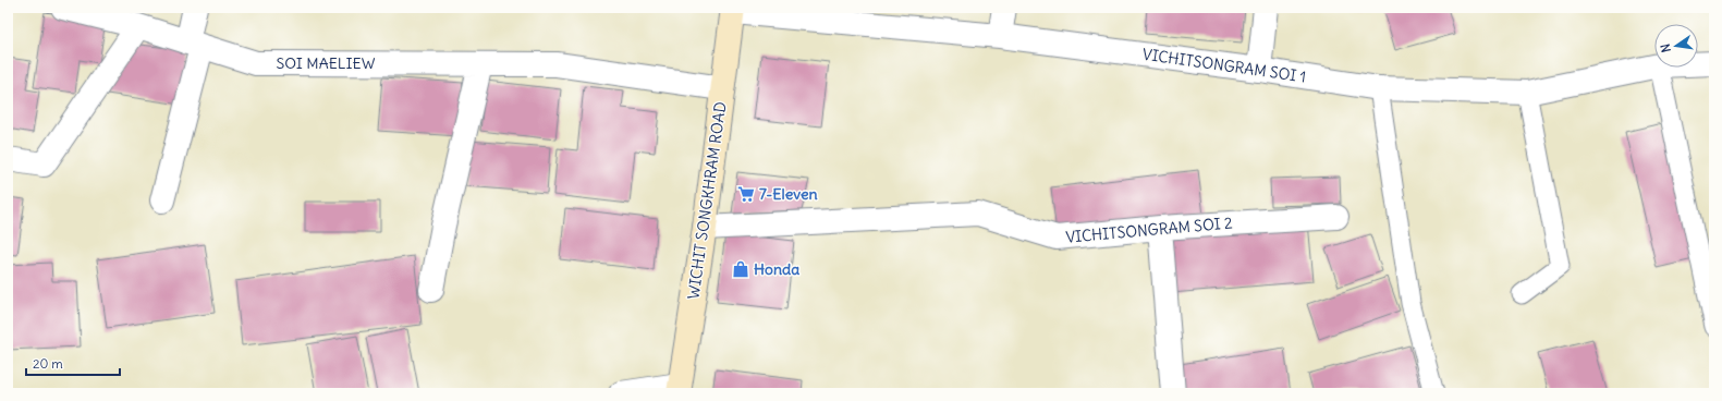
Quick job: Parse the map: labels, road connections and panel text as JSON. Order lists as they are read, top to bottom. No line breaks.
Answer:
{"streets":{"street":["SOI MAELIEW","VICHITSONGRAM SOI 1","WICHIT SONGKHRAM ROAD","VICHITSONGRAM SOI 2"]},"crossings":[["SOI MAELIEW","WICHIT SONGKHRAM ROAD"],["VICHITSONGRAM SOI 1","WICHIT SONGKHRAM ROAD"],["WICHIT SONGKHRAM ROAD","VICHITSONGRAM SOI 2"]],"places":{"supermarket":["7-Eleven"],"shop":["Honda"]},"scale_bar":"20 m","north":"left"}
